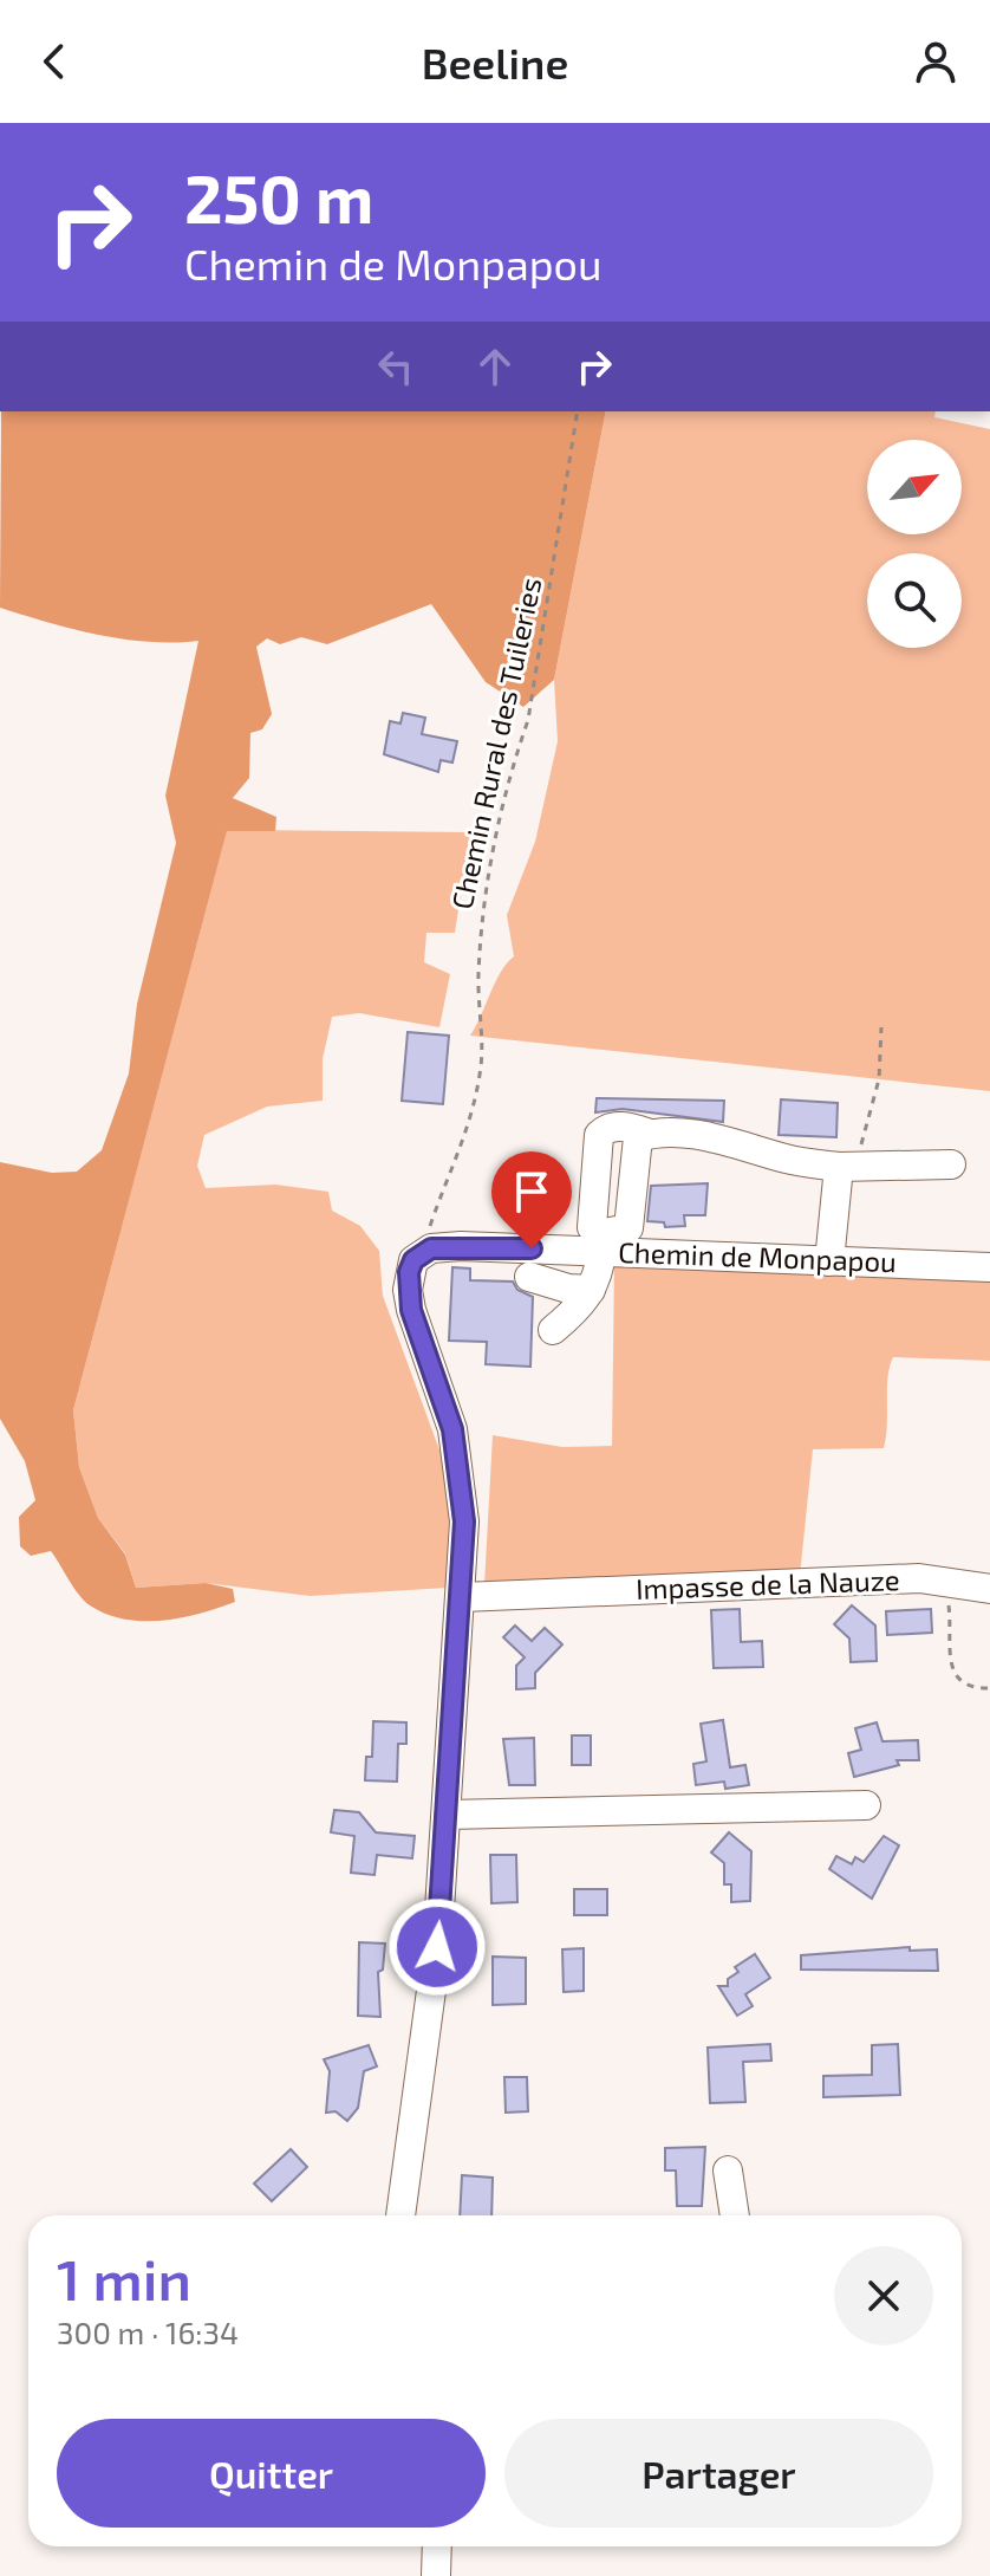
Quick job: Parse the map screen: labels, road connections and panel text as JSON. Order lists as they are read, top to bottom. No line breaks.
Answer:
{"streets":{"street":["Chemin de Monpapou","Impasse de la Nauze"],"path":["Chemin Rural des Tuileries"]},"crossings":[["Chemin Rural des Tuileries","Chemin de Monpapou"]],"north":"top right","page":{"header":"Beeline","turn":["250 m","Chemin de Monpapou"],"heading":["1 min","300 m · 16:34"],"buttons":["Quitter","Partager"]}}
